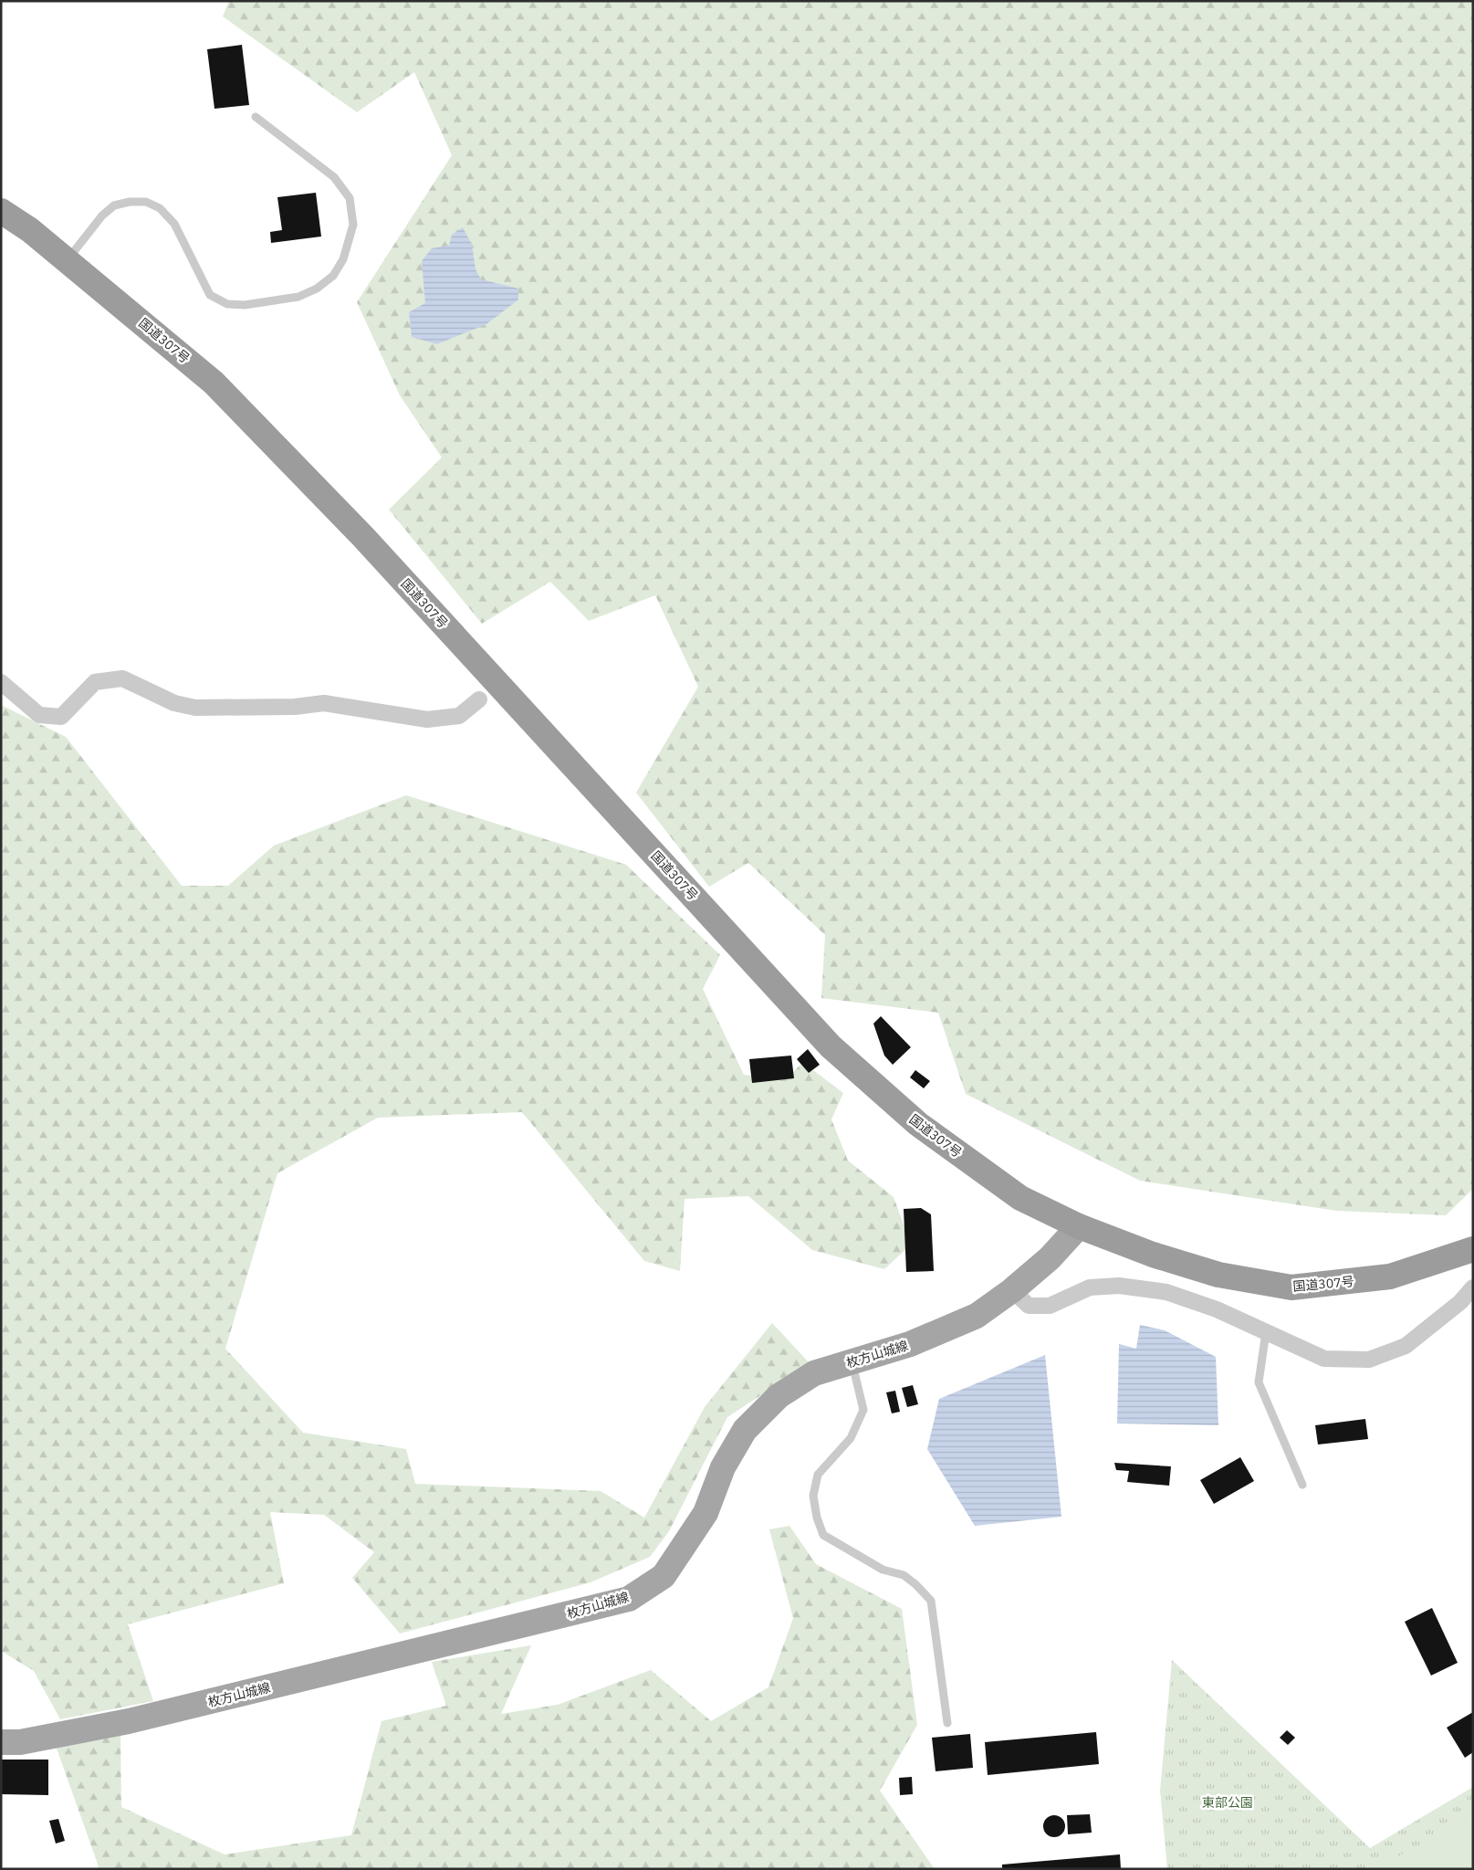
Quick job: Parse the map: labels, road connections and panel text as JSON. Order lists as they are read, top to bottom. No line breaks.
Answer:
{"streets":{"highway":["国道307号"],"main road":["枚方山城線"]},"crossings":[["国道307号","枚方山城線"]],"parks":["東部公園"]}
